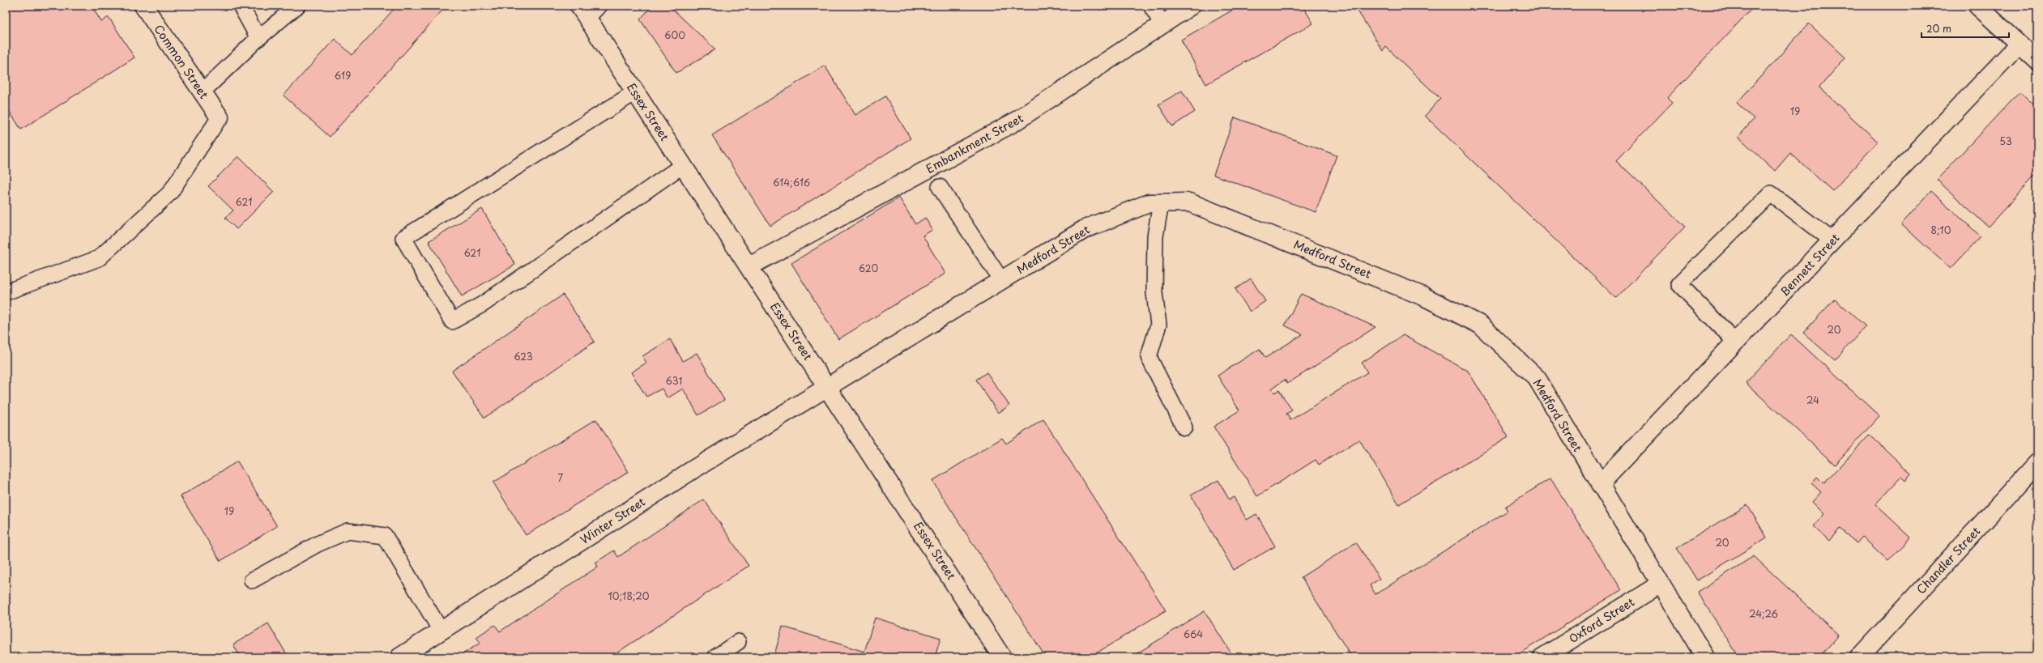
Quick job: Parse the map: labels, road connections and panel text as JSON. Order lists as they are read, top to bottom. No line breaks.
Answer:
{"streets":{"street":["Common Street","Essex Street","Embankment Street","Medford Street","Bennett Street","Winter Street","Chandler Street","Oxford Street"]},"crossings":[["Essex Street","Embankment Street"],["Essex Street","Medford Street"],["Essex Street","Winter Street"],["Medford Street","Bennett Street"],["Medford Street","Winter Street"],["Medford Street","Oxford Street"]],"house_numbers":["600","619","19","53","614;616","621","8;10","621","620","20","623","631","24","7","19","20","10;18;20","24;26","664"],"scale_bar":"20 m"}
